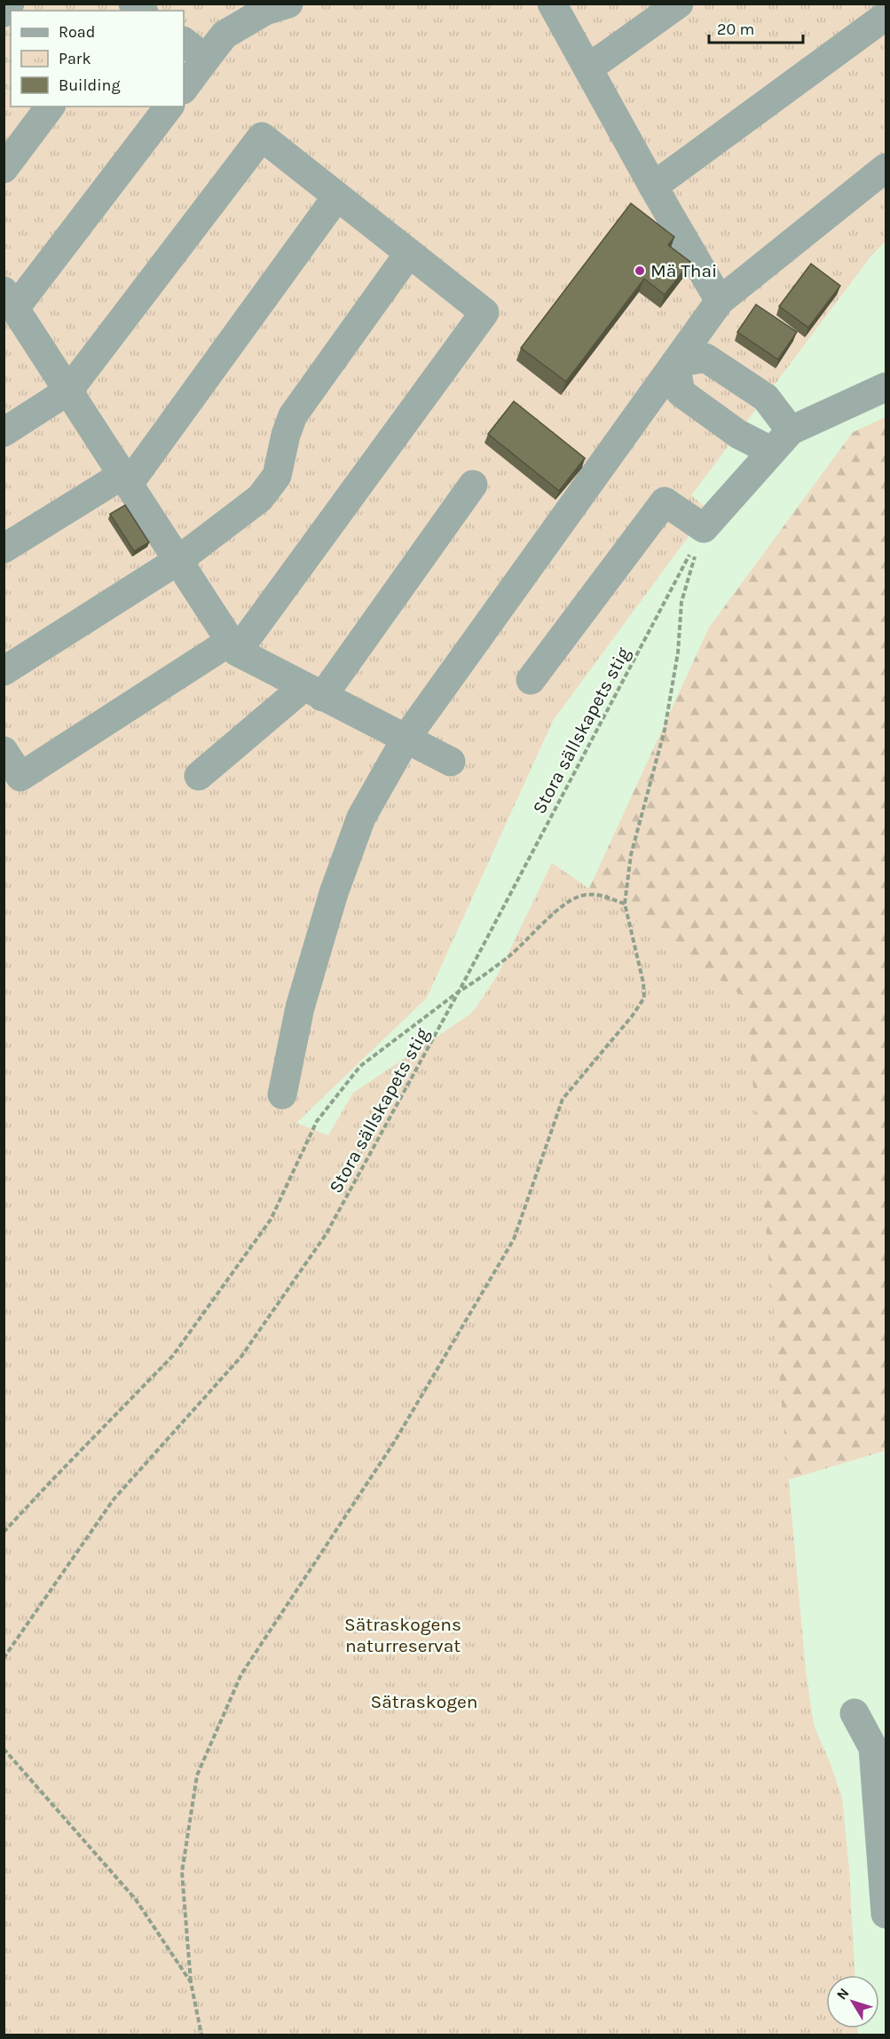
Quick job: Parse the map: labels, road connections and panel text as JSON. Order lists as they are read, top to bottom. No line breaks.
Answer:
{"streets":{"path":["Stora sällskapets stig"]},"parks":["Sätraskogens naturreservat","Sätraskogen"],"places":["Mä Thai"],"legend":["Road","Park","Building"],"scale_bar":"20 m","north":"top left"}
